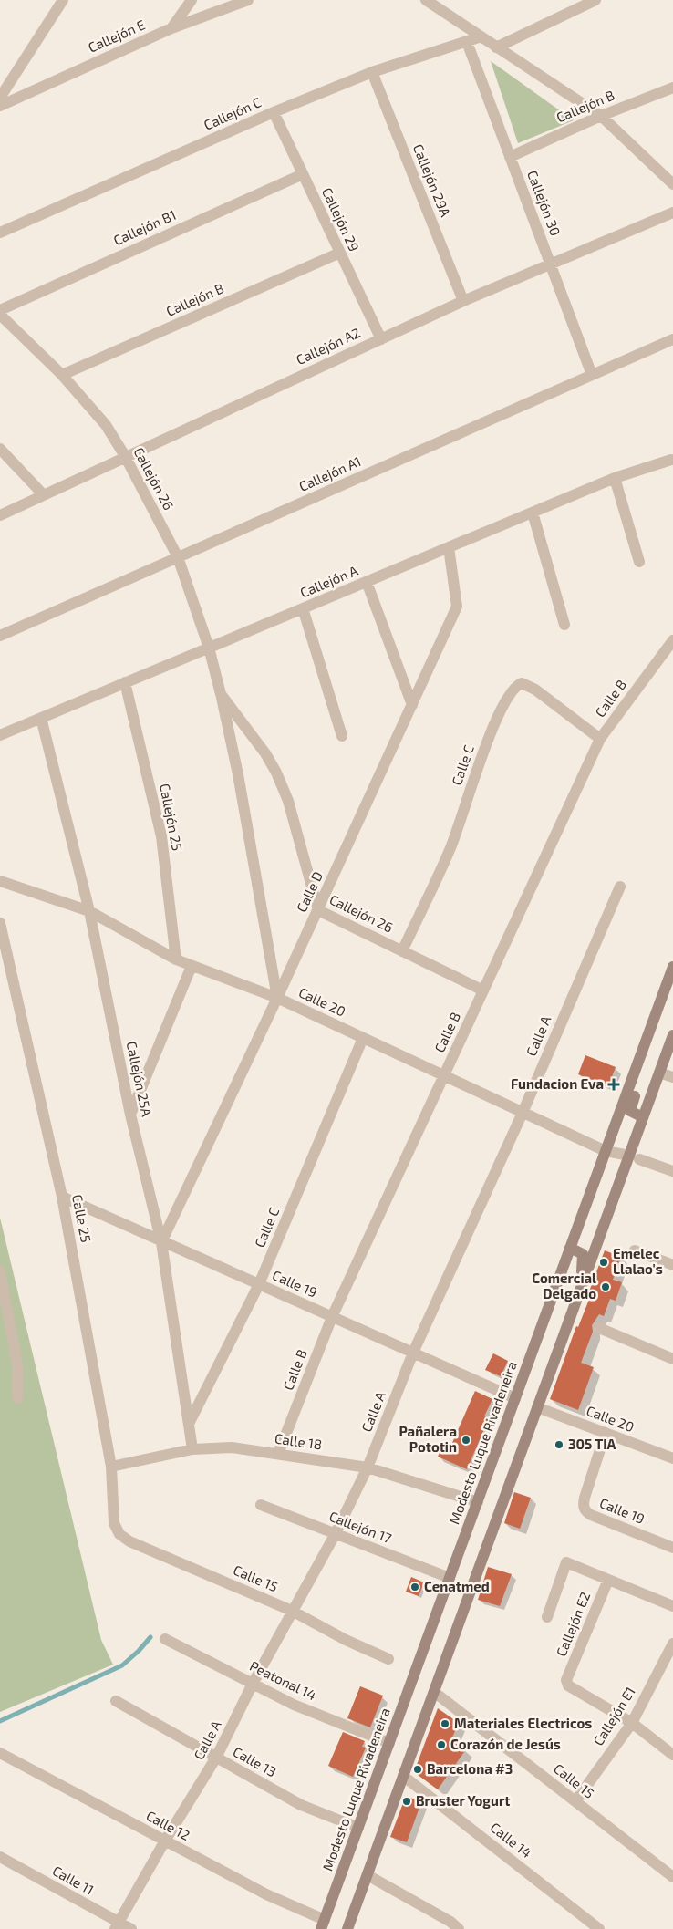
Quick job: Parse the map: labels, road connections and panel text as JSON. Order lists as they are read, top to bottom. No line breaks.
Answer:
{"streets":{"street":["Callejón E","Callejón B","Callejón C","Callejón 29A","Callejón 30","Callejón 29","Callejón B1","Callejón A2","Callejón A1","Callejón 26","Callejón A","Calle B","Calle C","Callejón 25","Calle D","Calle 20","Calle A","Callejón 25A","Calle 25","Calle 19","Calle 18","Modesto Luque Rivadeneira","Callejón 17","Calle 15","Callejón E2","Peatonal 14","Callejón E1","Calle 13","Calle 12","Calle 14","Calle 11"]},"crossings":[["Callejón B","Callejón 30"],["Callejón B","Callejón 29"],["Callejón B","Callejón 26"],["Callejón C","Callejón 29A"],["Callejón C","Callejón 30"],["Callejón C","Callejón 29"],["Callejón 29A","Callejón A2"],["Callejón 30","Callejón A2"],["Callejón 30","Callejón A1"],["Callejón 29","Callejón B1"],["Callejón 29","Callejón A2"],["Callejón A2","Callejón 26"],["Callejón A1","Callejón 26"],["Callejón 26","Callejón A"],["Callejón 26","Calle B"],["Callejón 26","Calle C"],["Callejón 26","Calle D"],["Callejón 26","Calle 20"],["Callejón A","Callejón 25"],["Callejón A","Calle D"],["Callejón A","Callejón 25A"],["Calle B","Calle C"],["Calle B","Calle 20"],["Calle B","Calle 19"],["Calle B","Calle 18"],["Calle C","Calle 20"],["Calle C","Callejón 25A"],["Calle C","Calle 19"],["Callejón 25","Calle 20"],["Calle D","Calle 20"],["Calle D","Callejón 25A"],["Calle D","Calle 19"],["Calle 20","Calle A"],["Calle 20","Callejón 25A"],["Calle 20","Calle 19"],["Calle 20","Modesto Luque Rivadeneira"],["Calle A","Calle 19"],["Calle A","Calle 18"],["Calle A","Callejón 17"],["Calle A","Calle 15"],["Calle A","Peatonal 14"],["Calle A","Calle 13"],["Calle A","Calle 12"],["Calle A","Calle 11"],["Callejón 25A","Calle 19"],["Callejón 25A","Calle 18"],["Calle 25","Calle 19"],["Calle 25","Calle 18"],["Calle 25","Calle 15"],["Calle 19","Modesto Luque Rivadeneira"],["Calle 18","Modesto Luque Rivadeneira"],["Modesto Luque Rivadeneira","Callejón 17"],["Modesto Luque Rivadeneira","Peatonal 14"],["Modesto Luque Rivadeneira","Calle 13"],["Modesto Luque Rivadeneira","Calle 12"],["Calle 15","Callejón E1"],["Callejón E2","Callejón E1"]],"places":{"health":["Fundacion Eva"],"other":["Emelec Llalao's","Comercial Delgado","Pañalera Pototin","305 TIA","Cenatmed","Materiales Electricos","Corazón de Jesús","Barcelona #3","Bruster Yogurt"]}}
